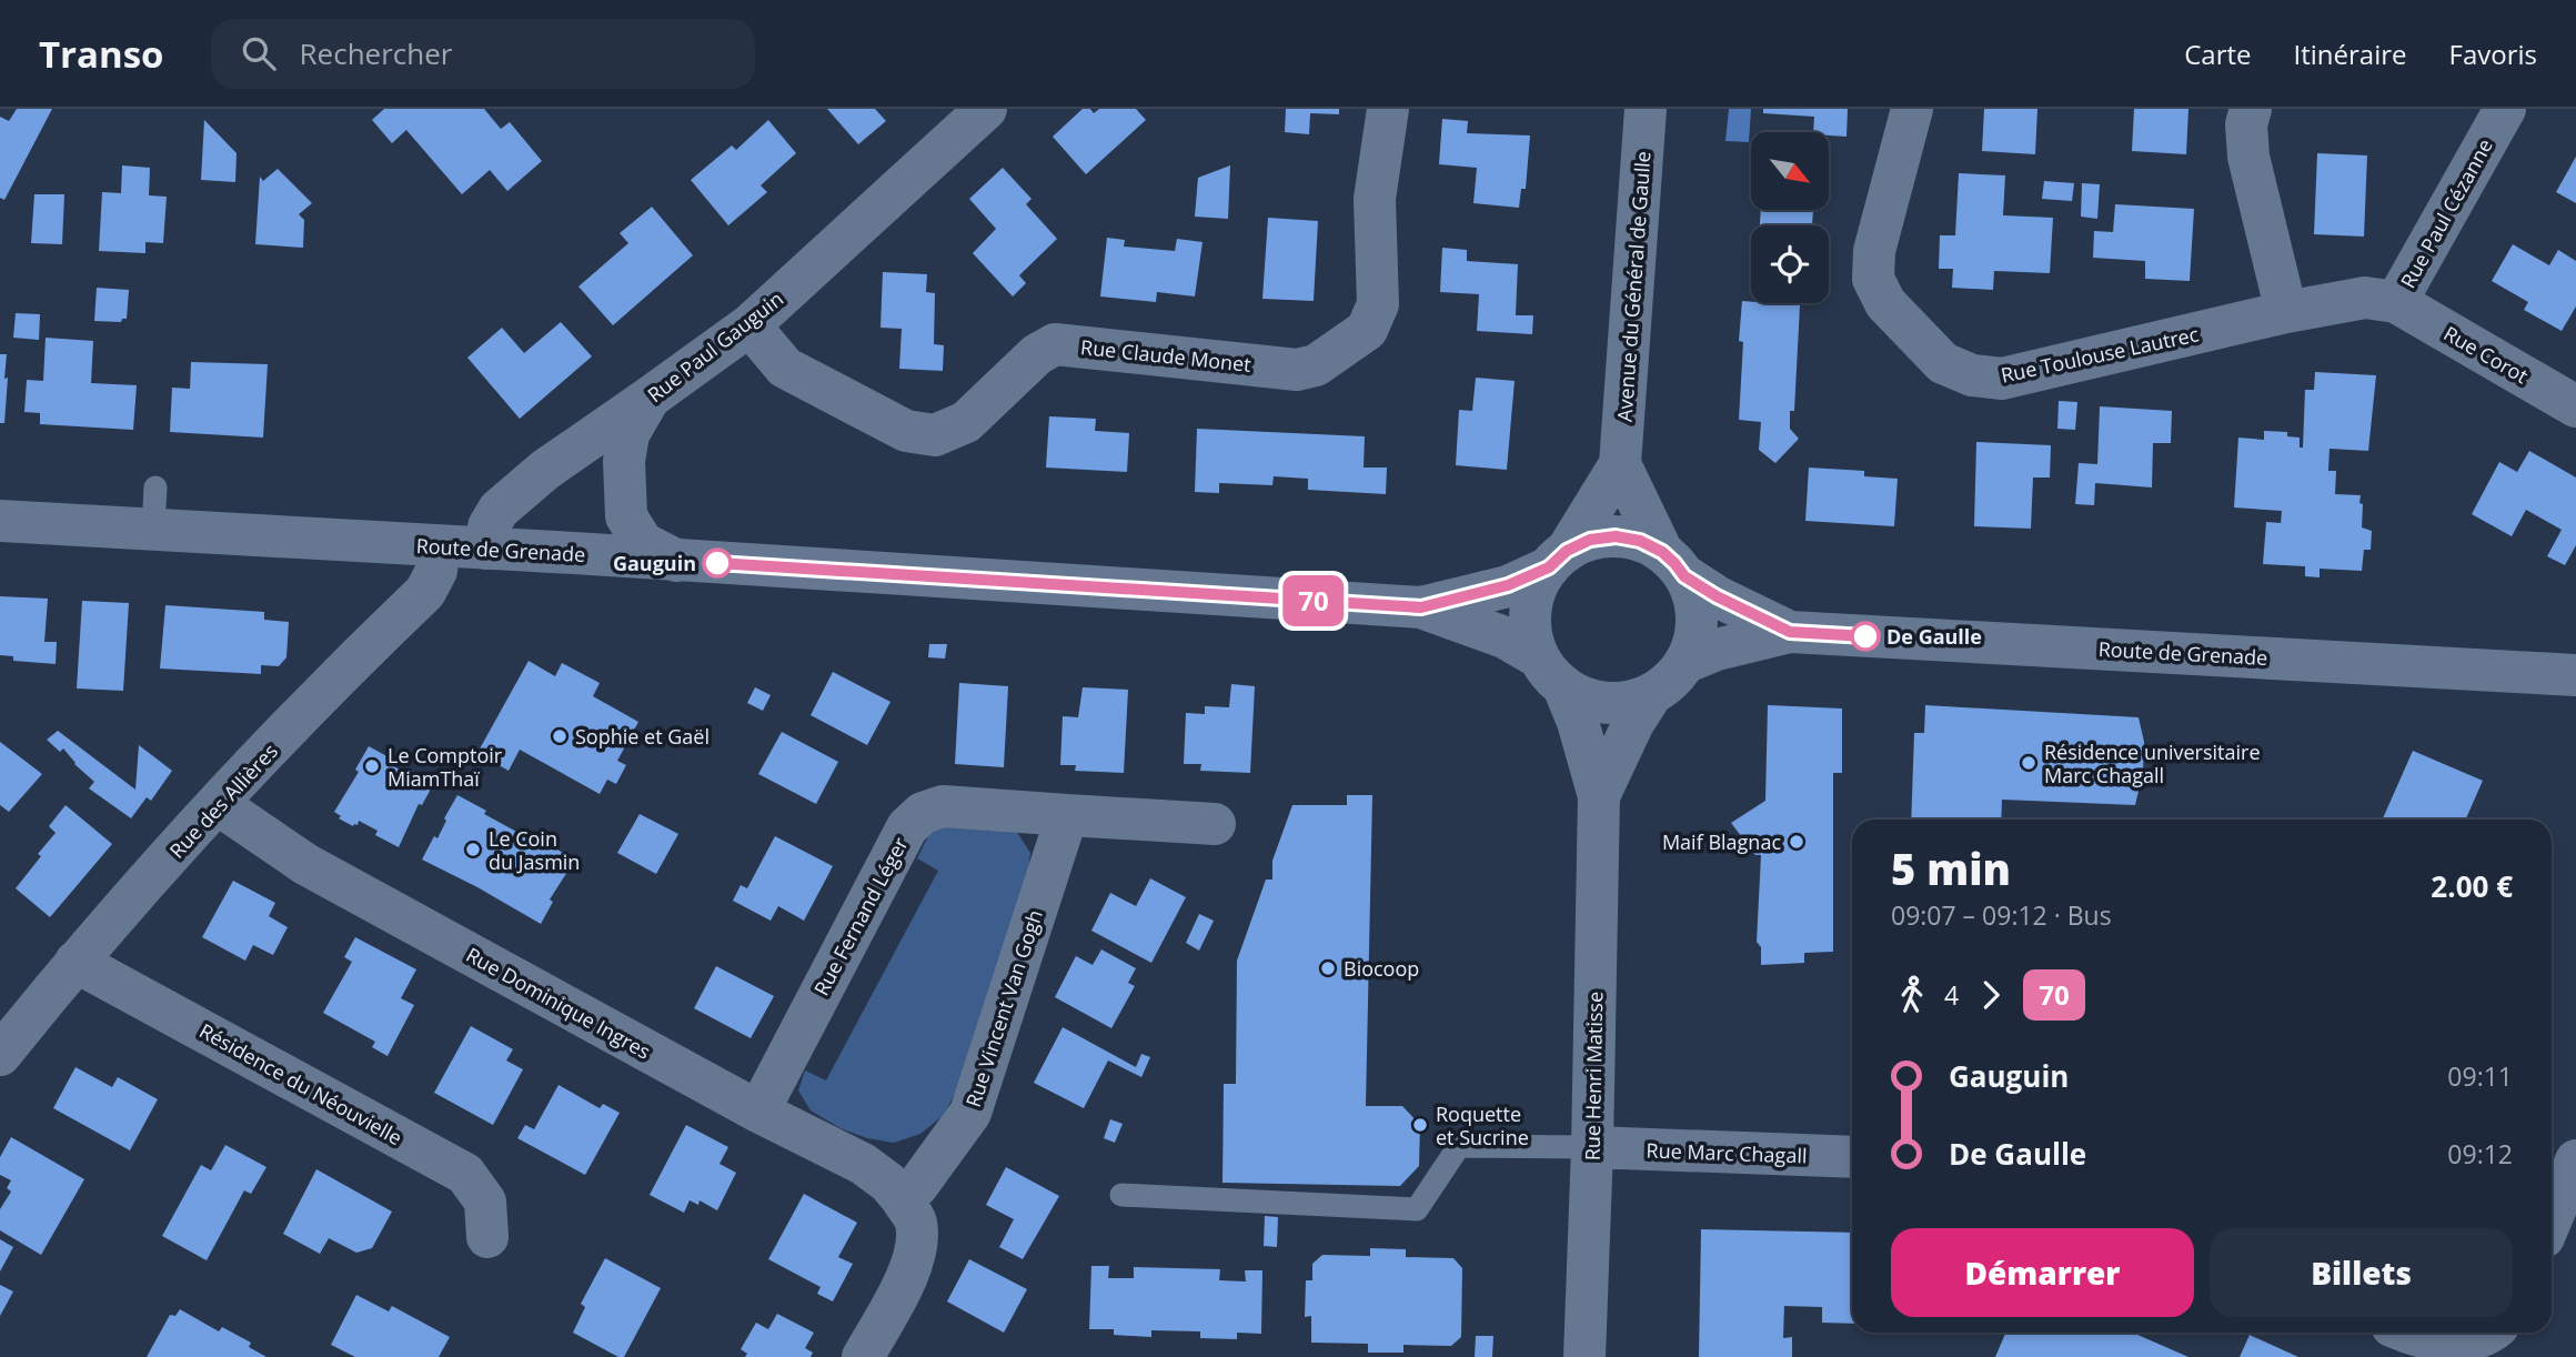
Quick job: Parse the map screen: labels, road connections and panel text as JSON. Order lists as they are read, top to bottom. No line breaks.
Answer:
{"streets":{"street":["Rue Paul Cézanne","Avenue du Général de Gaulle","Rue Paul Gauguin","Rue Toulouse Lautrec","Rue Corot","Rue Claude Monet","Route de Grenade","Rue des Allières","Rue Fernand Léger","Rue Dominique Ingres","Rue Vincent Van Gogh","Rue Henri Matisse","Résidence du Néouvielle","Rue Marc Chagall"]},"crossings":[["Rue Paul Cézanne","Rue Toulouse Lautrec"],["Rue Paul Cézanne","Rue Corot"],["Avenue du Général de Gaulle","Rue Henri Matisse"],["Rue Paul Gauguin","Rue Claude Monet"],["Rue Paul Gauguin","Route de Grenade"],["Route de Grenade","Rue des Allières"],["Rue des Allières","Rue Dominique Ingres"],["Rue des Allières","Résidence du Néouvielle"],["Rue Fernand Léger","Rue Dominique Ingres"],["Rue Fernand Léger","Rue Vincent Van Gogh"],["Rue Dominique Ingres","Rue Vincent Van Gogh"],["Rue Henri Matisse","Rue Marc Chagall"]],"places":["Gauguin","De Gaulle","Sophie et Gaël","Résidence universitaire Marc Chagall","Le Comptoir MiamThaï","Maif Blagnac","Le Coin du Jasmin","Biocoop","Roquette et Sucrine"],"lines":["bus line 70"],"north":"bottom right","page":{"header":"Transo","search":"Rechercher","nav":["Carte","Itinéraire","Favoris"],"on_map":"70","heading":["5 min","09:07 – 09:12 · Bus","2.00 €"],"legs":["4","70"],"list":[{"name":"Gauguin","value":"09:11"},{"name":"De Gaulle","value":"09:12"}],"buttons":["Démarrer","Billets"]}}
